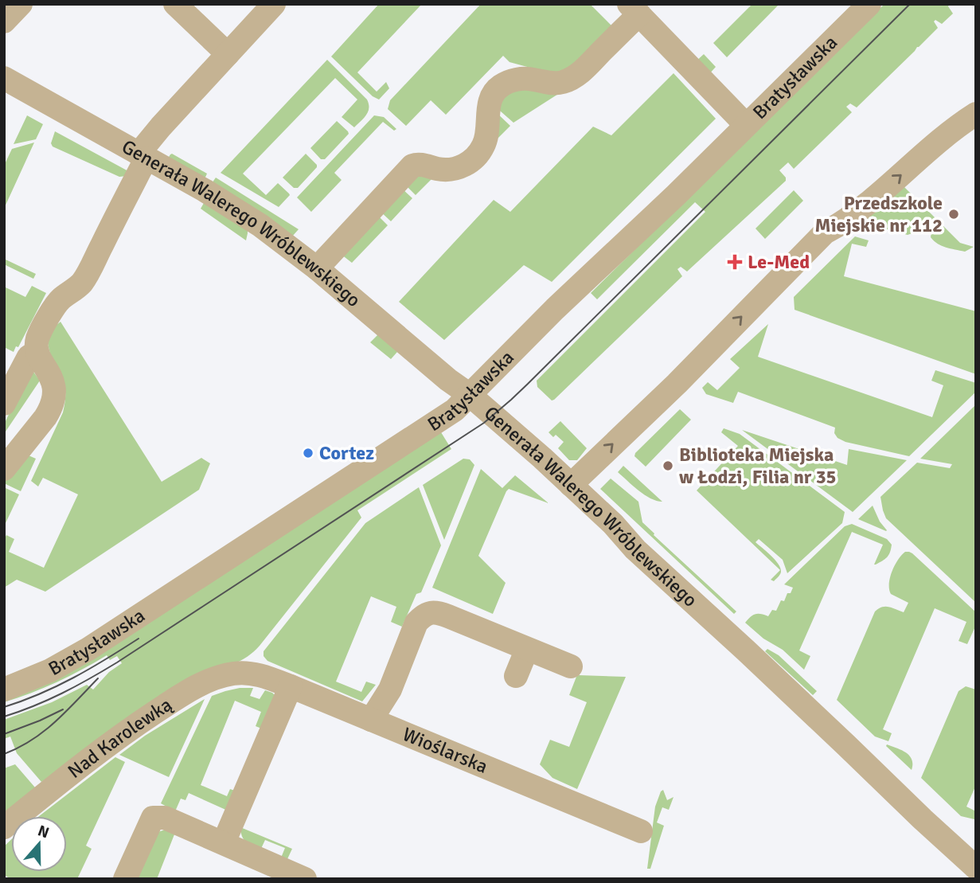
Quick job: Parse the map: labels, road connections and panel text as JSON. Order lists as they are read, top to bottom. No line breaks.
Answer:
{"streets":{"street":["Bratysławska","Generała Walerego Wróblewskiego","Nad Karolewką","Wioślarska"]},"crossings":[["Bratysławska","Generała Walerego Wróblewskiego"],["Nad Karolewką","Wioślarska"]],"places":{"other":["Przedszkole Miejskie nr 112","Cortez","Biblioteka Miejska w Łodzi, Filia nr 35"],"health":["Le-Med"]},"north":"top"}
